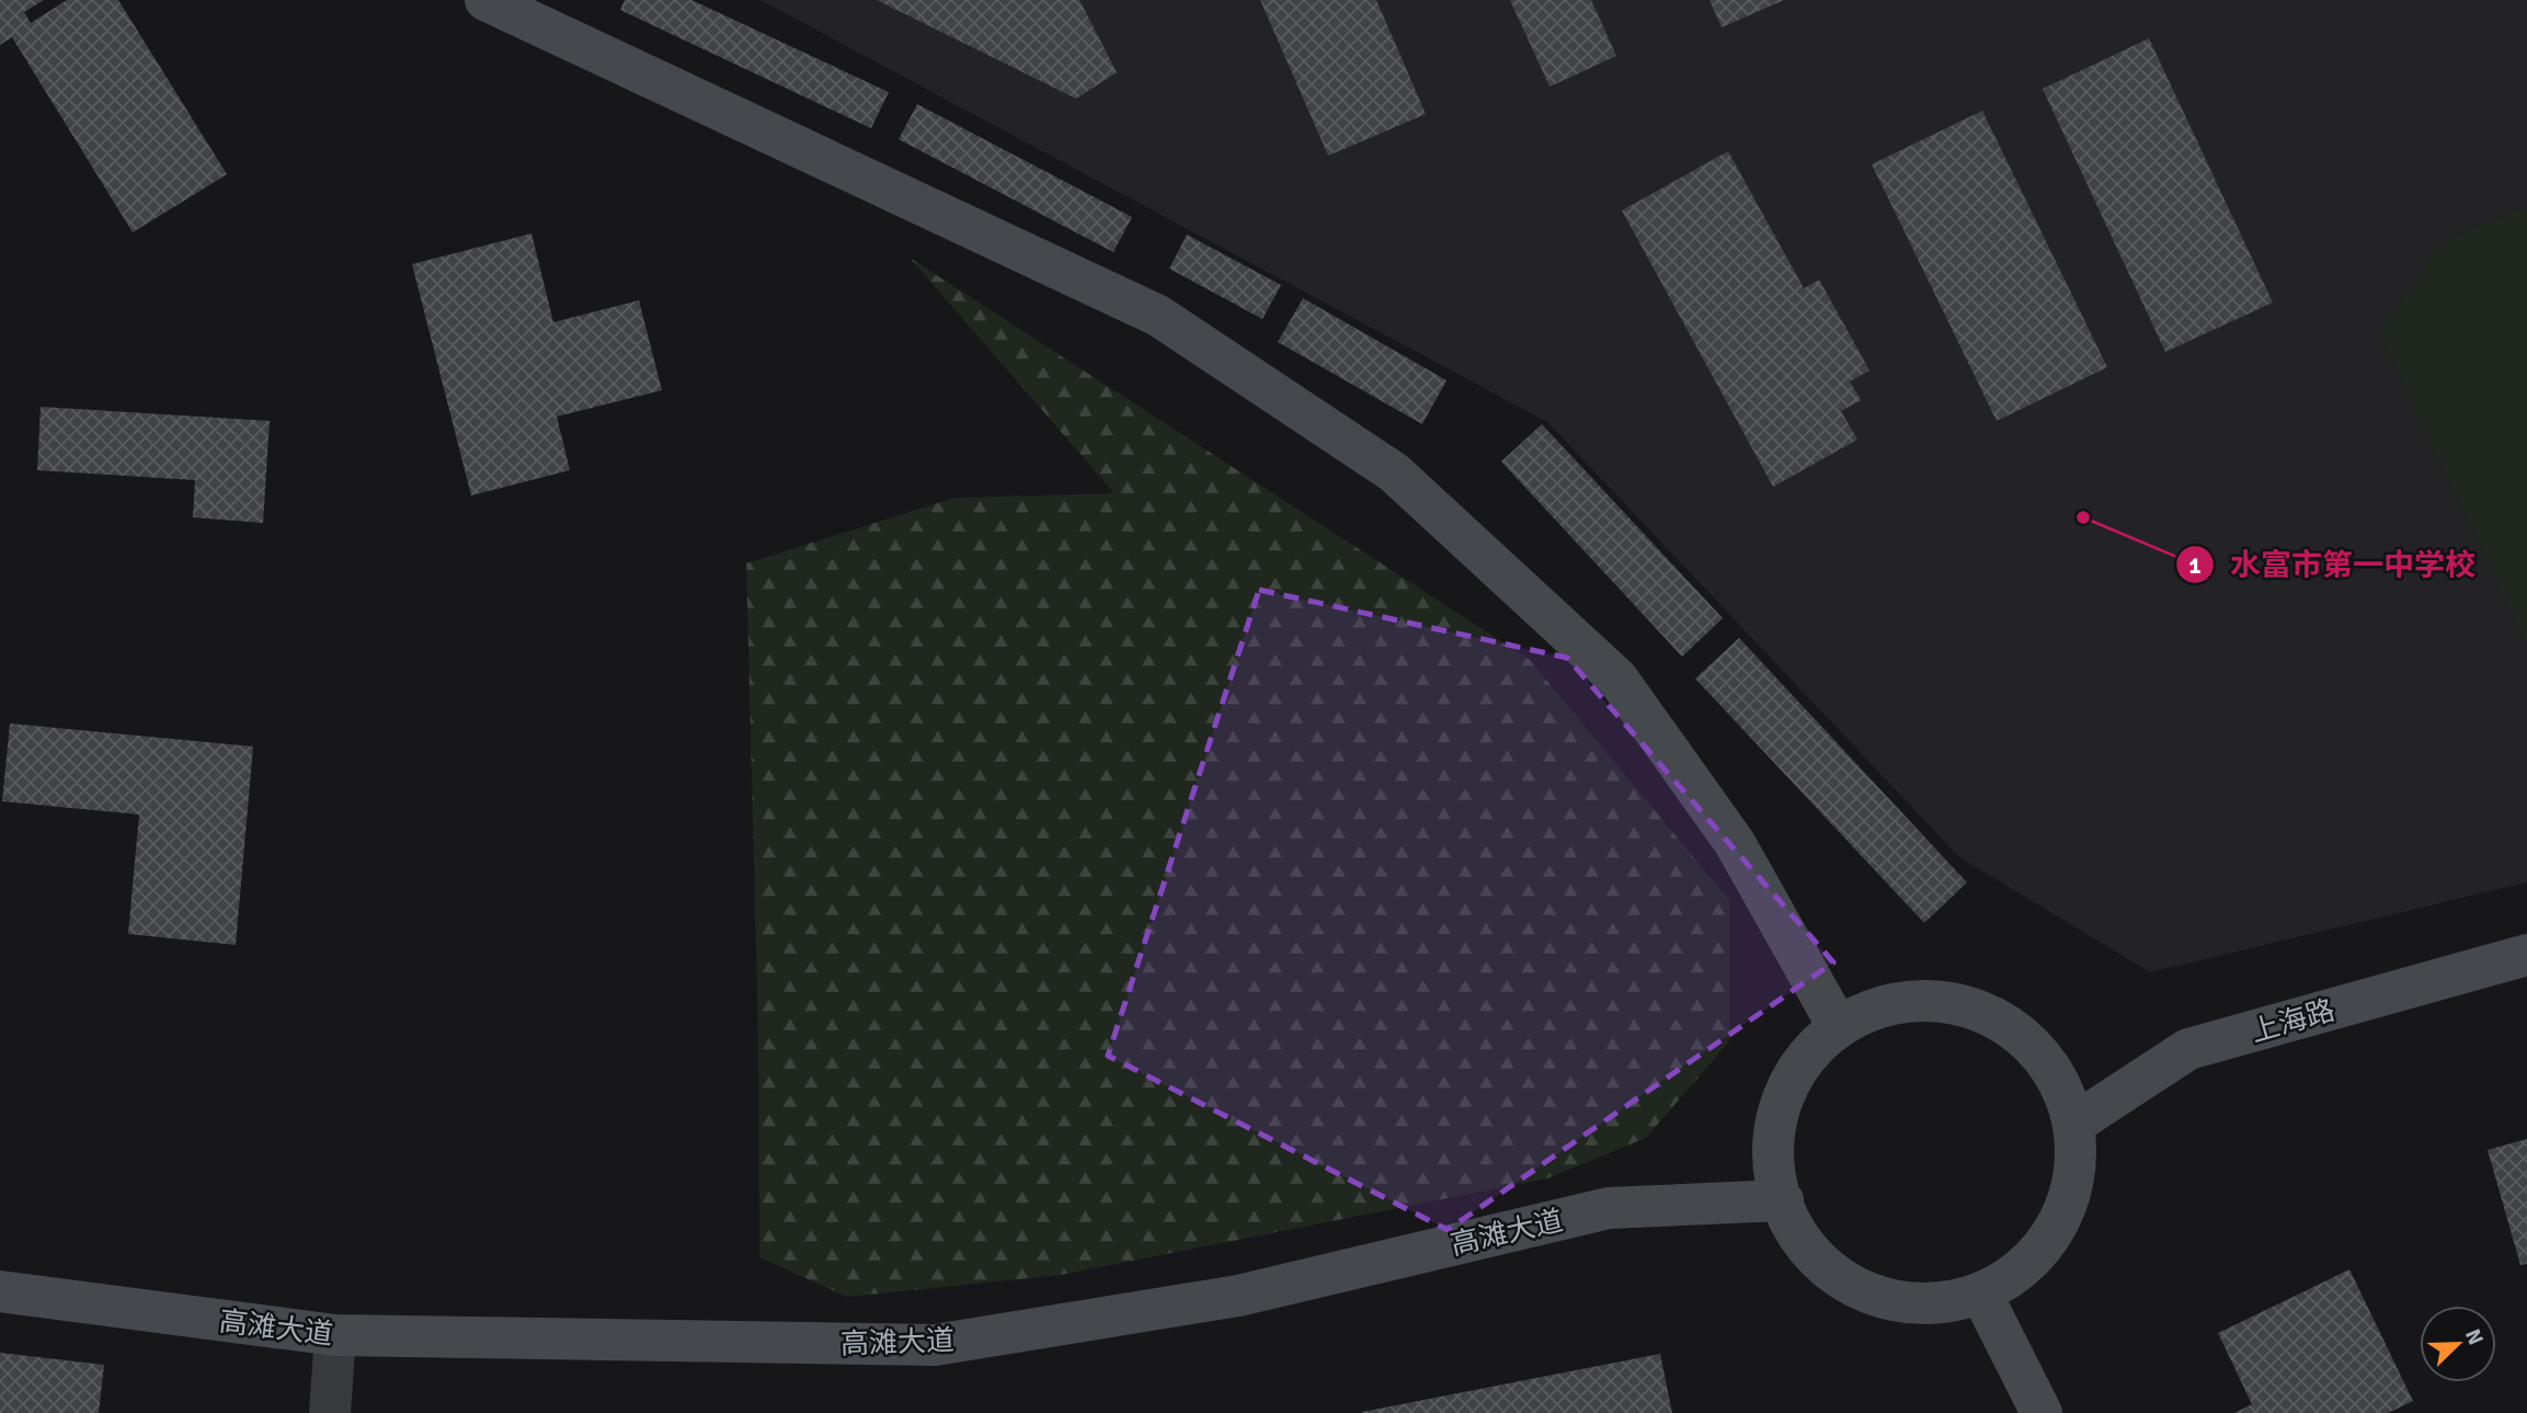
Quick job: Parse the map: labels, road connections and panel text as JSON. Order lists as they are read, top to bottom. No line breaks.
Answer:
{"streets":{"main road":["上海路","高滩大道"]},"places":["水富市第一中学校"],"north":"top right"}
